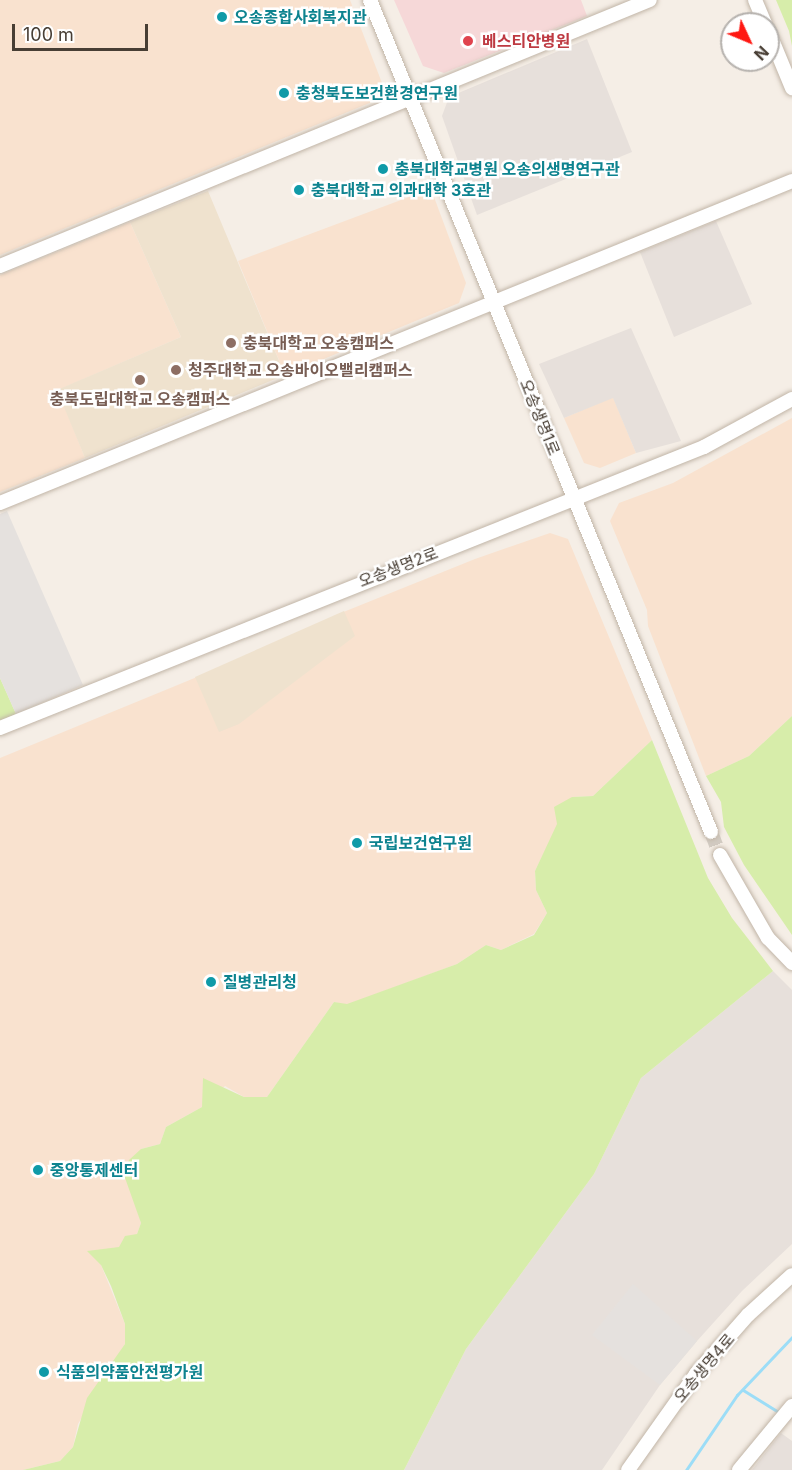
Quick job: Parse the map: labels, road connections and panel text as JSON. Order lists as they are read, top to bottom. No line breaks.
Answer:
{"streets":{"street":["오송생명1로","오송생명2로","오송생명4로"]},"crossings":[["오송생명1로","오송생명2로"]],"places":["오송종합사회복지관","베스티안병원","충청북도보건환경연구원","충북대학교병원 오송의생명연구관","충북대학교 의과대학 3호관","충북대학교 오송캠퍼스","청주대학교 오송바이오밸리캠퍼스","충북도립대학교 오송캠퍼스","국립보건연구원","질병관리청","중앙통제센터","식품의약품안전평가원"],"scale_bar":"100 m","north":"bottom right"}
